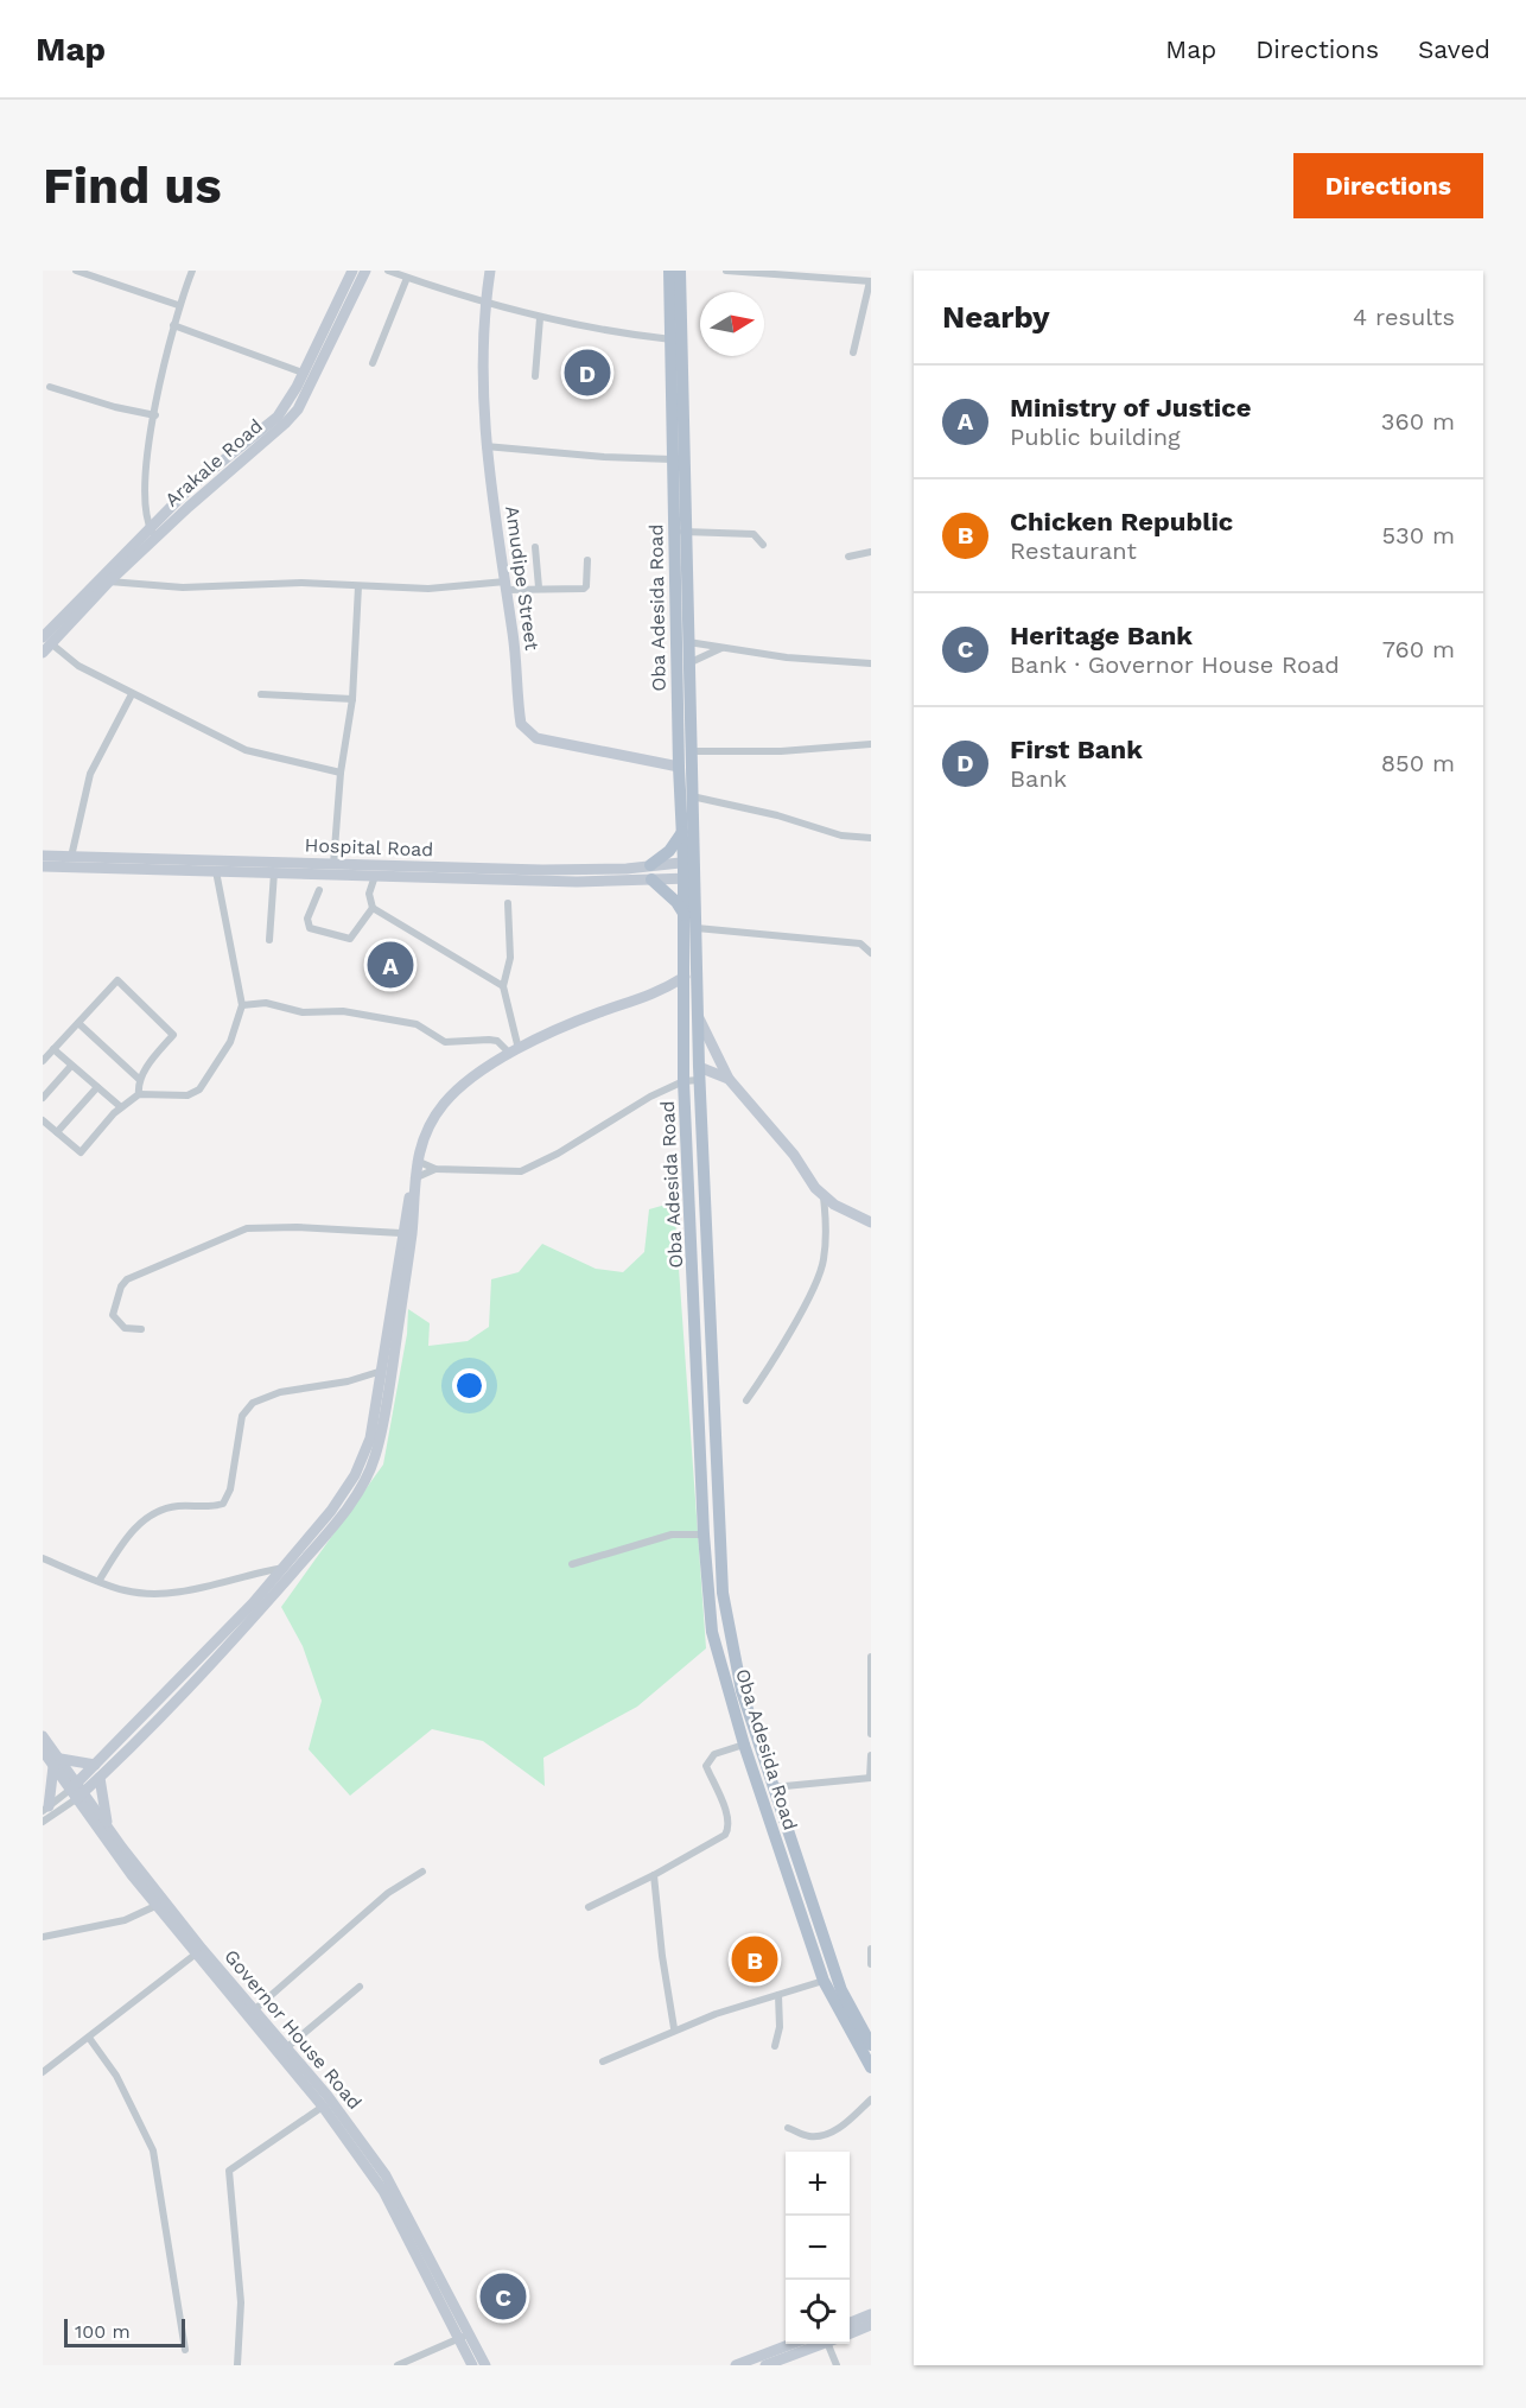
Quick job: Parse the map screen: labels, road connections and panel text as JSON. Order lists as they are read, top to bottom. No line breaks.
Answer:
{"streets":{"main road":["Oba Adesida Road"],"street":["Arakale Road","Amudipe Street","Hospital Road","Governor House Road"]},"crossings":[["Amudipe Street","Oba Adesida Road"],["Oba Adesida Road","Hospital Road"]],"scale_bar":"100 m","north":"right","page":{"header":"Map","nav":["Map","Directions","Saved"],"buttons":"Directions","title":"Find us","heading":["Nearby","4 results"],"pins":["D","A","B","C"],"list":[{"mark":"A","name":"Ministry of Justice","note":"Public building","value":"360 m"},{"mark":"B","name":"Chicken Republic","note":"Restaurant","value":"530 m"},{"mark":"C","name":"Heritage Bank","note":"Bank · Governor House Road","value":"760 m"},{"mark":"D","name":"First Bank","note":"Bank","value":"850 m"}],"map_buttons":["+","−"],"scale":"100 m"}}
